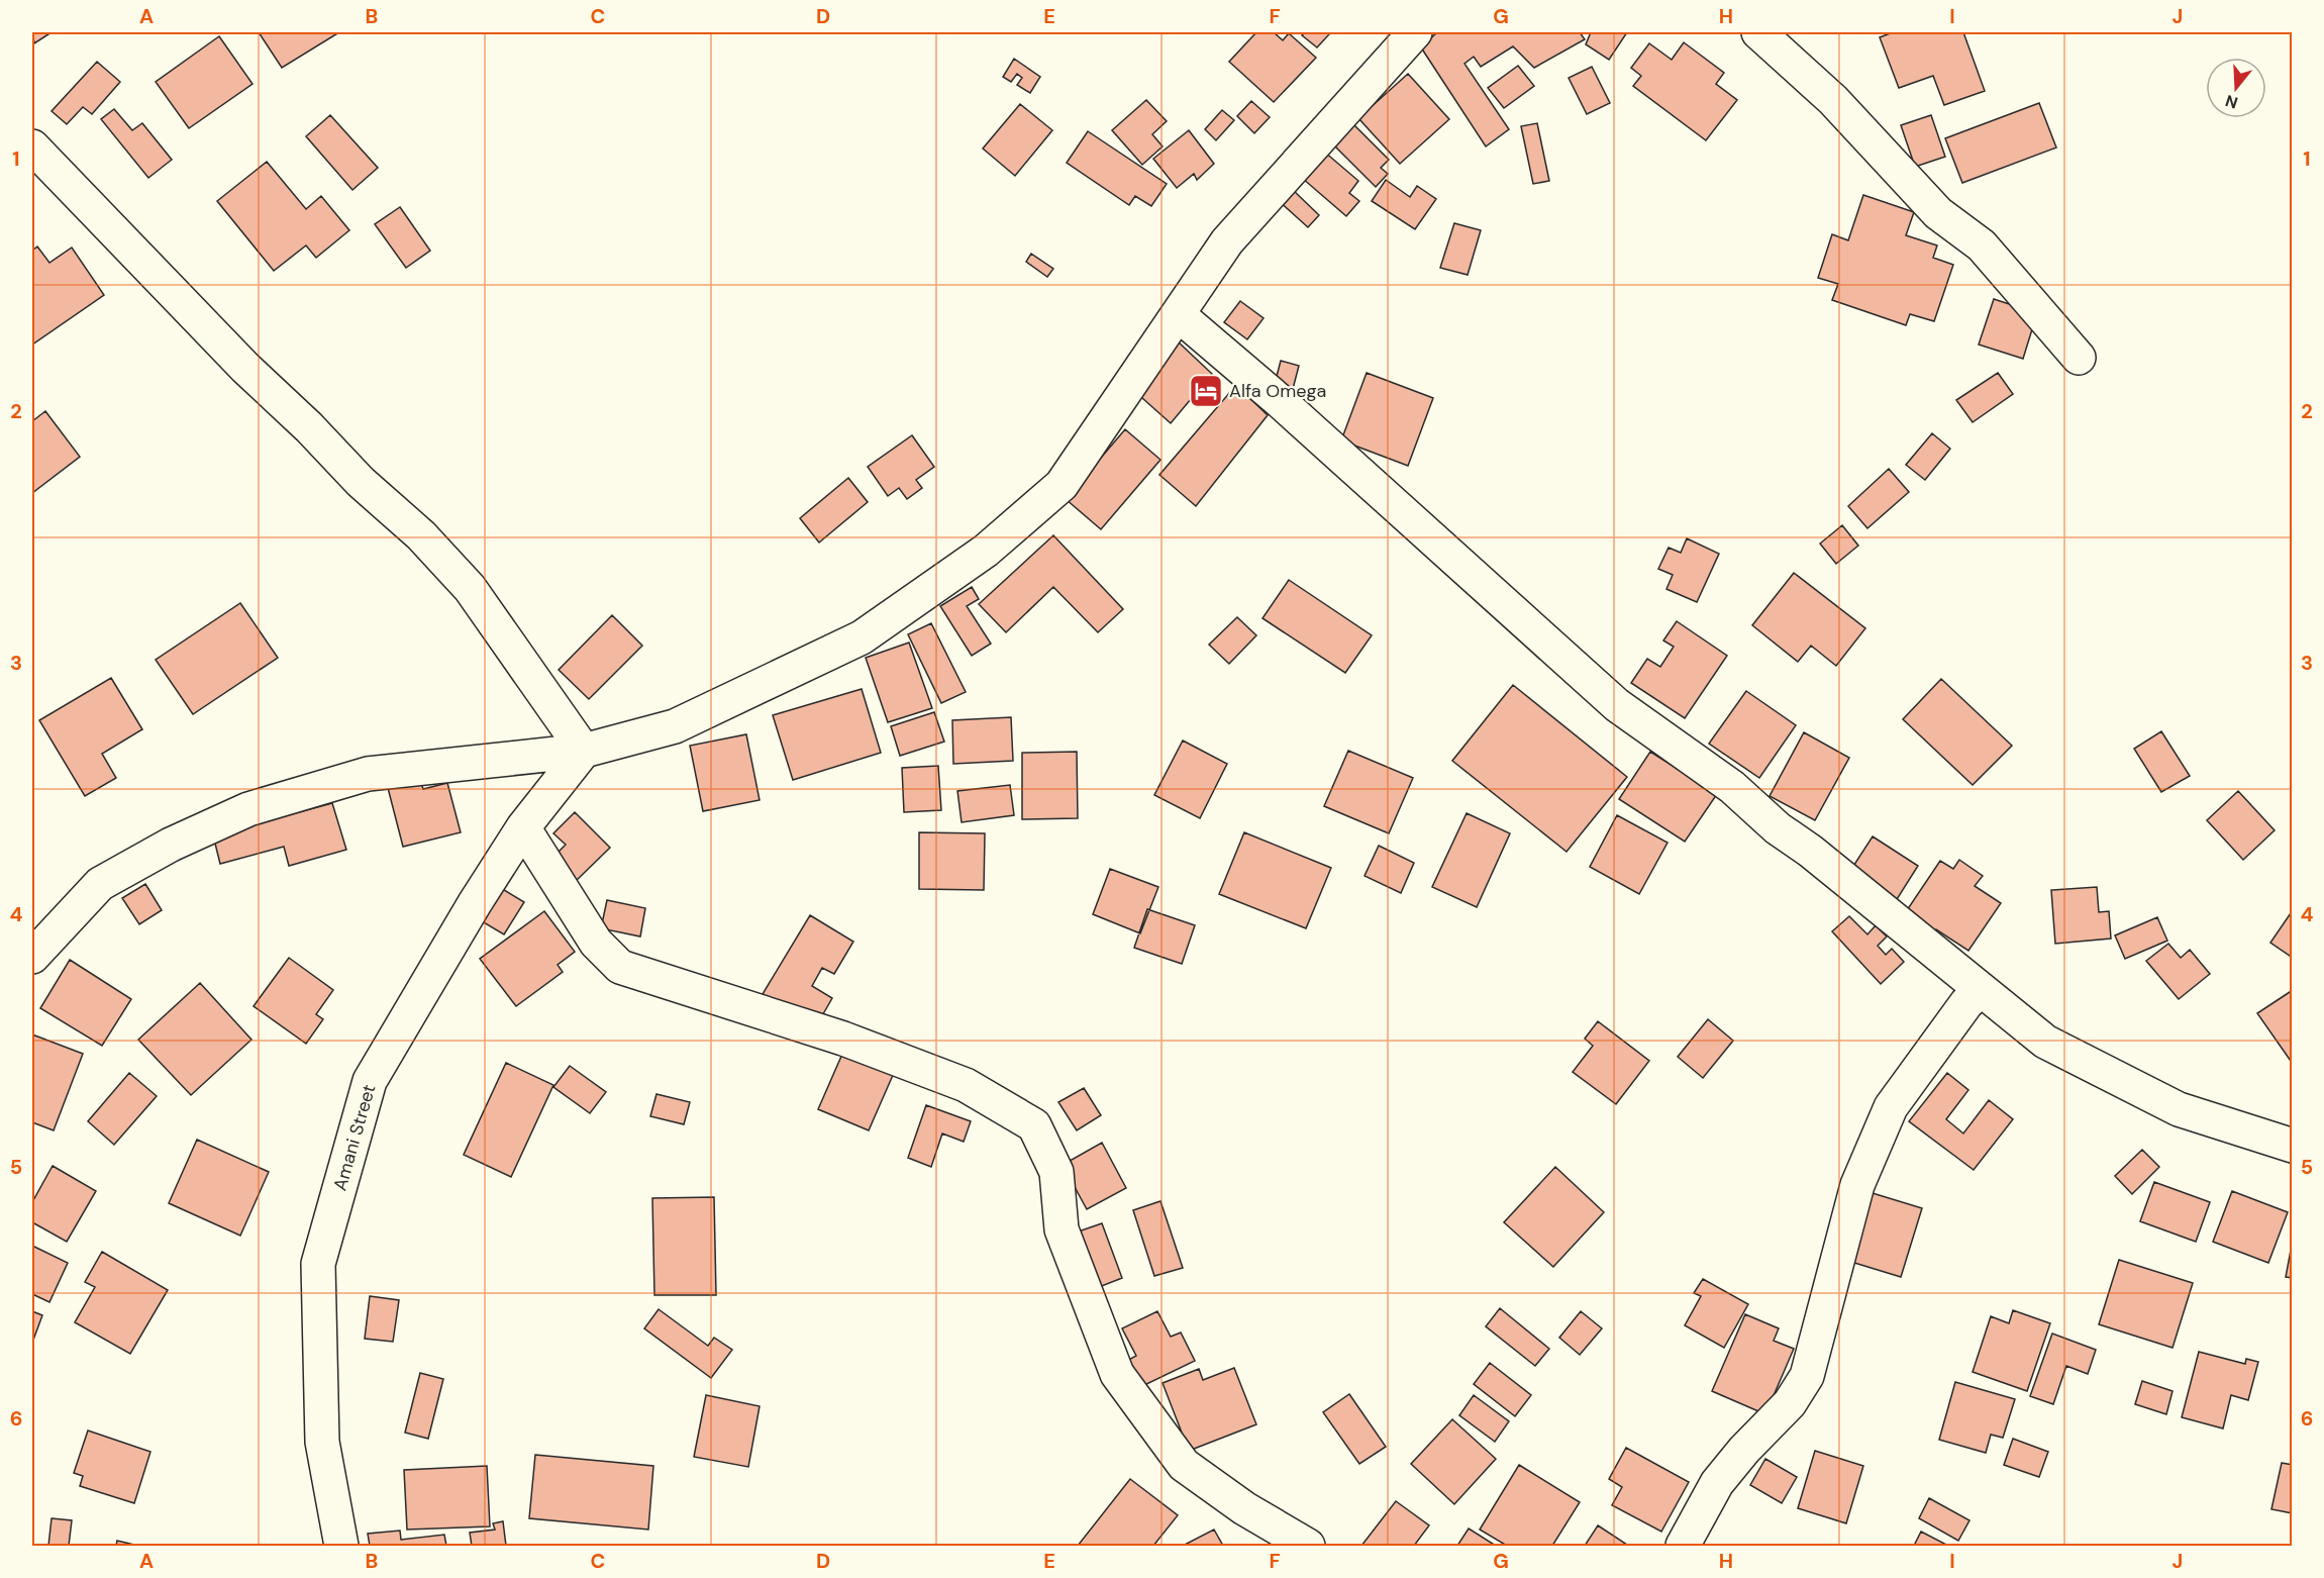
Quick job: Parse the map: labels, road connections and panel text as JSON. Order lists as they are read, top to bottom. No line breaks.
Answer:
{"streets":{"street":["Amani Street"]},"places":{"hotel":["Alfa Omega"]},"north":"bottom","grid":{"columns":["A","B","C","D","E","F","G","H","I","J"],"rows":["1","2","3","4","5","6"]}}
